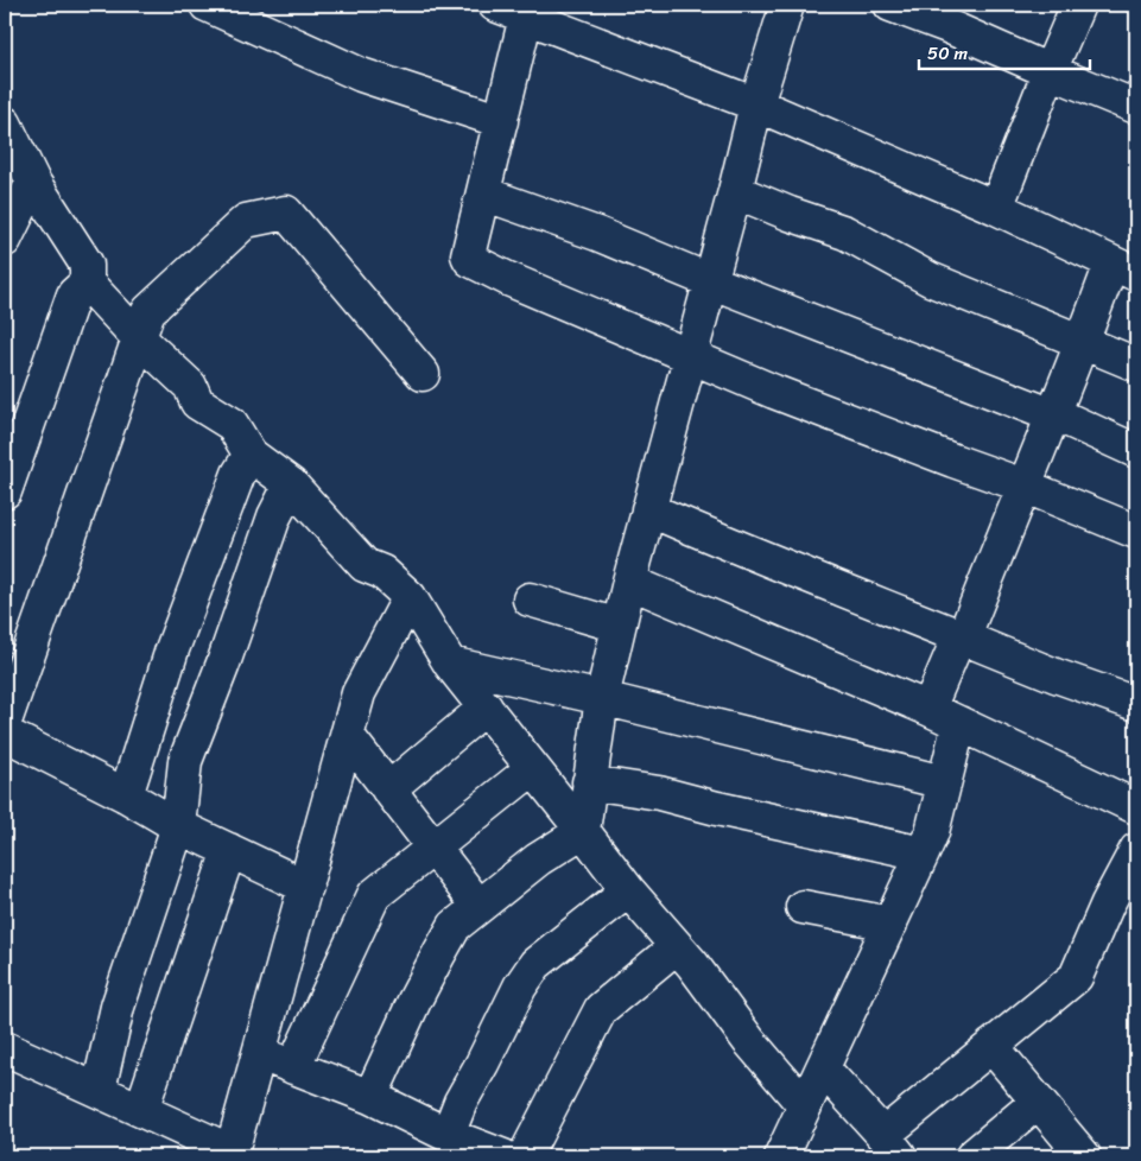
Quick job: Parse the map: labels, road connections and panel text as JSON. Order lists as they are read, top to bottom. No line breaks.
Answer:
{"scale_bar":"50 m"}
